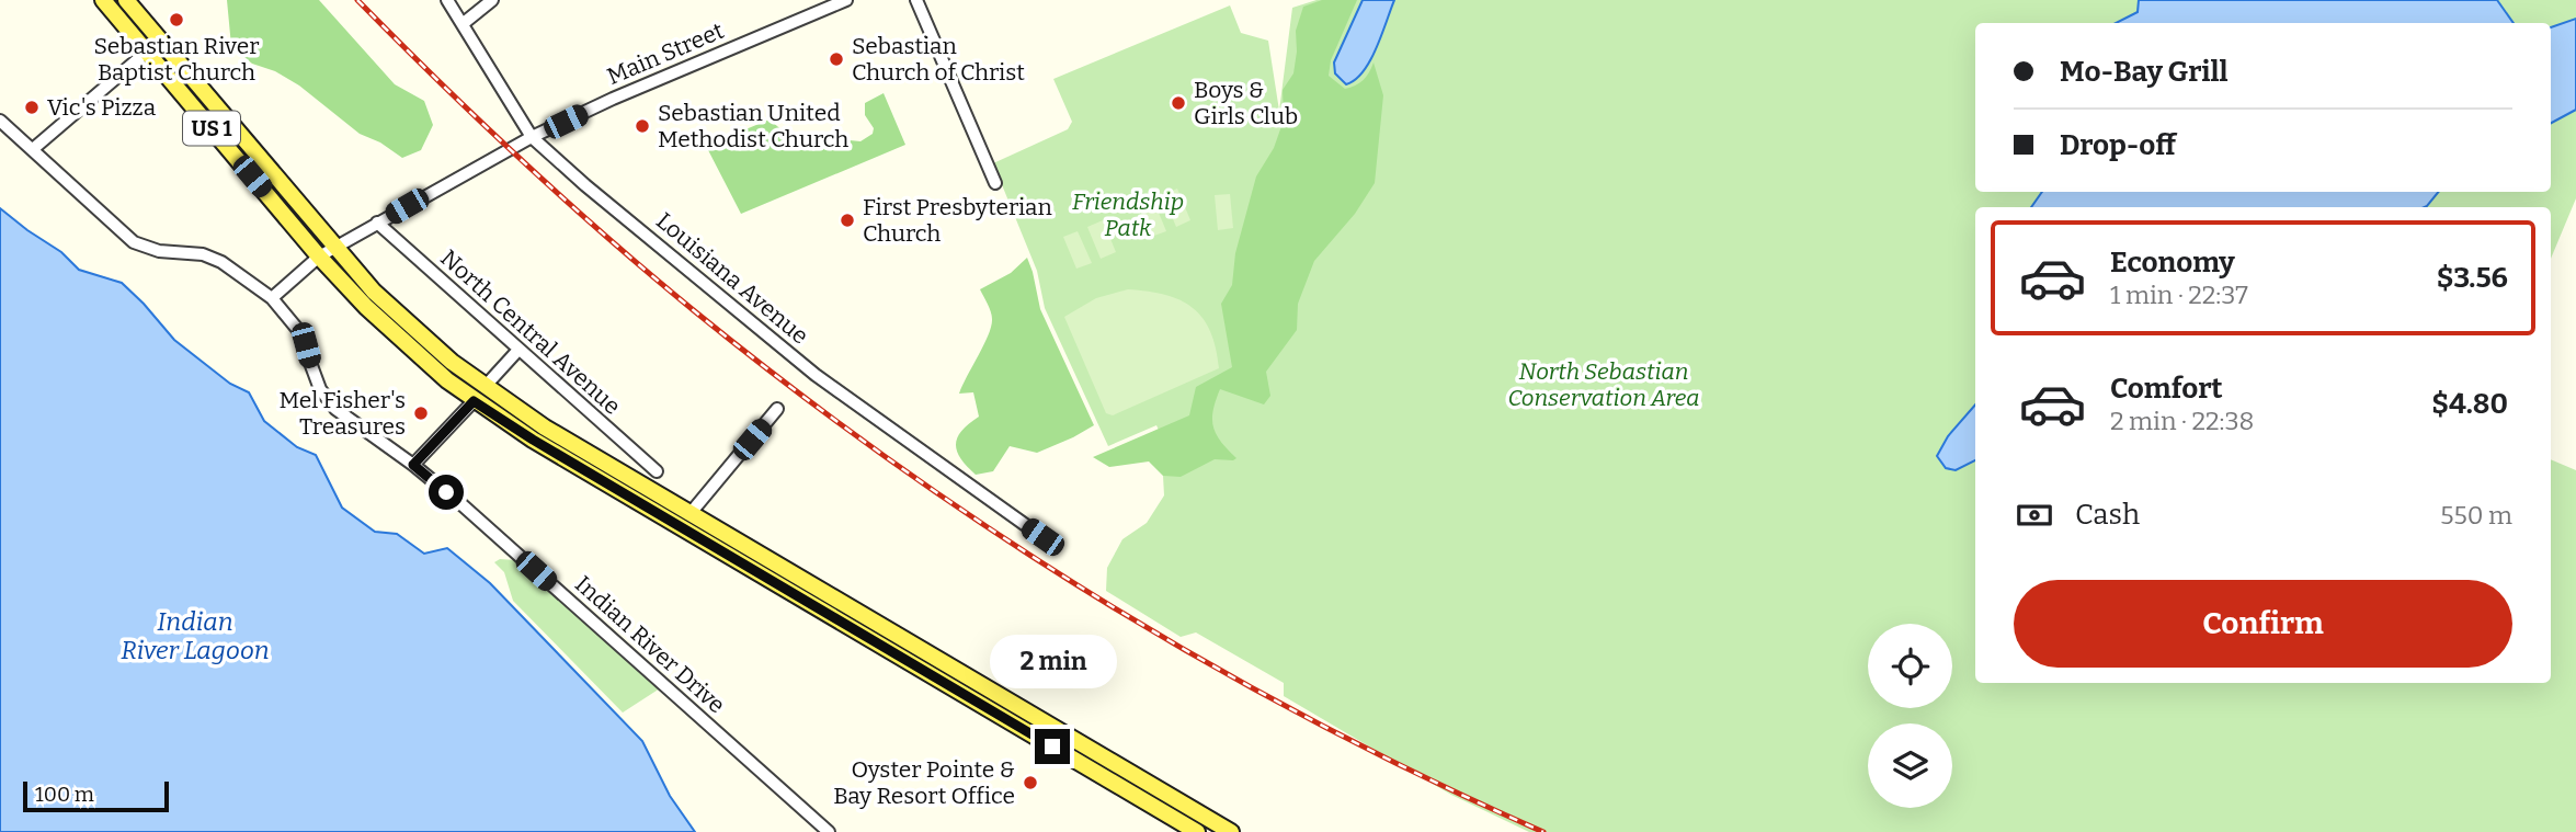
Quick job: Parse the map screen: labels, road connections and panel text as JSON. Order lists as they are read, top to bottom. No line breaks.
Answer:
{"streets":{"main road":["US 1"],"street":["Main Street","Louisiana Avenue","North Central Avenue","Indian River Drive"]},"crossings":[["Main Street","US 1"],["Main Street","Louisiana Avenue"],["Main Street","North Central Avenue"],["Main Street","Indian River Drive"]],"water":["Indian River Lagoon"],"parks":["Friendship Patk","North Sebastian Conservation Area"],"places":["Sebastian River Baptist Church","Sebastian Church of Christ","Boys & Girls Club","Vic's Pizza","Sebastian United Methodist Church","First Presbyterian Church","Mel Fisher's Treasures","Oyster Pointe & Bay Resort Office"],"scale_bar":"100 m","page":{"banner":["Mo-Bay Grill","Drop-off"],"list":[{"name":"Economy","note":"1 min · 22:37","value":"$3.56"},{"name":"Comfort","note":"2 min · 22:38","value":"$4.80"}],"pay":["Cash","550 m"],"buttons":"Confirm","bubble":"2 min","scale":"100 m"}}
